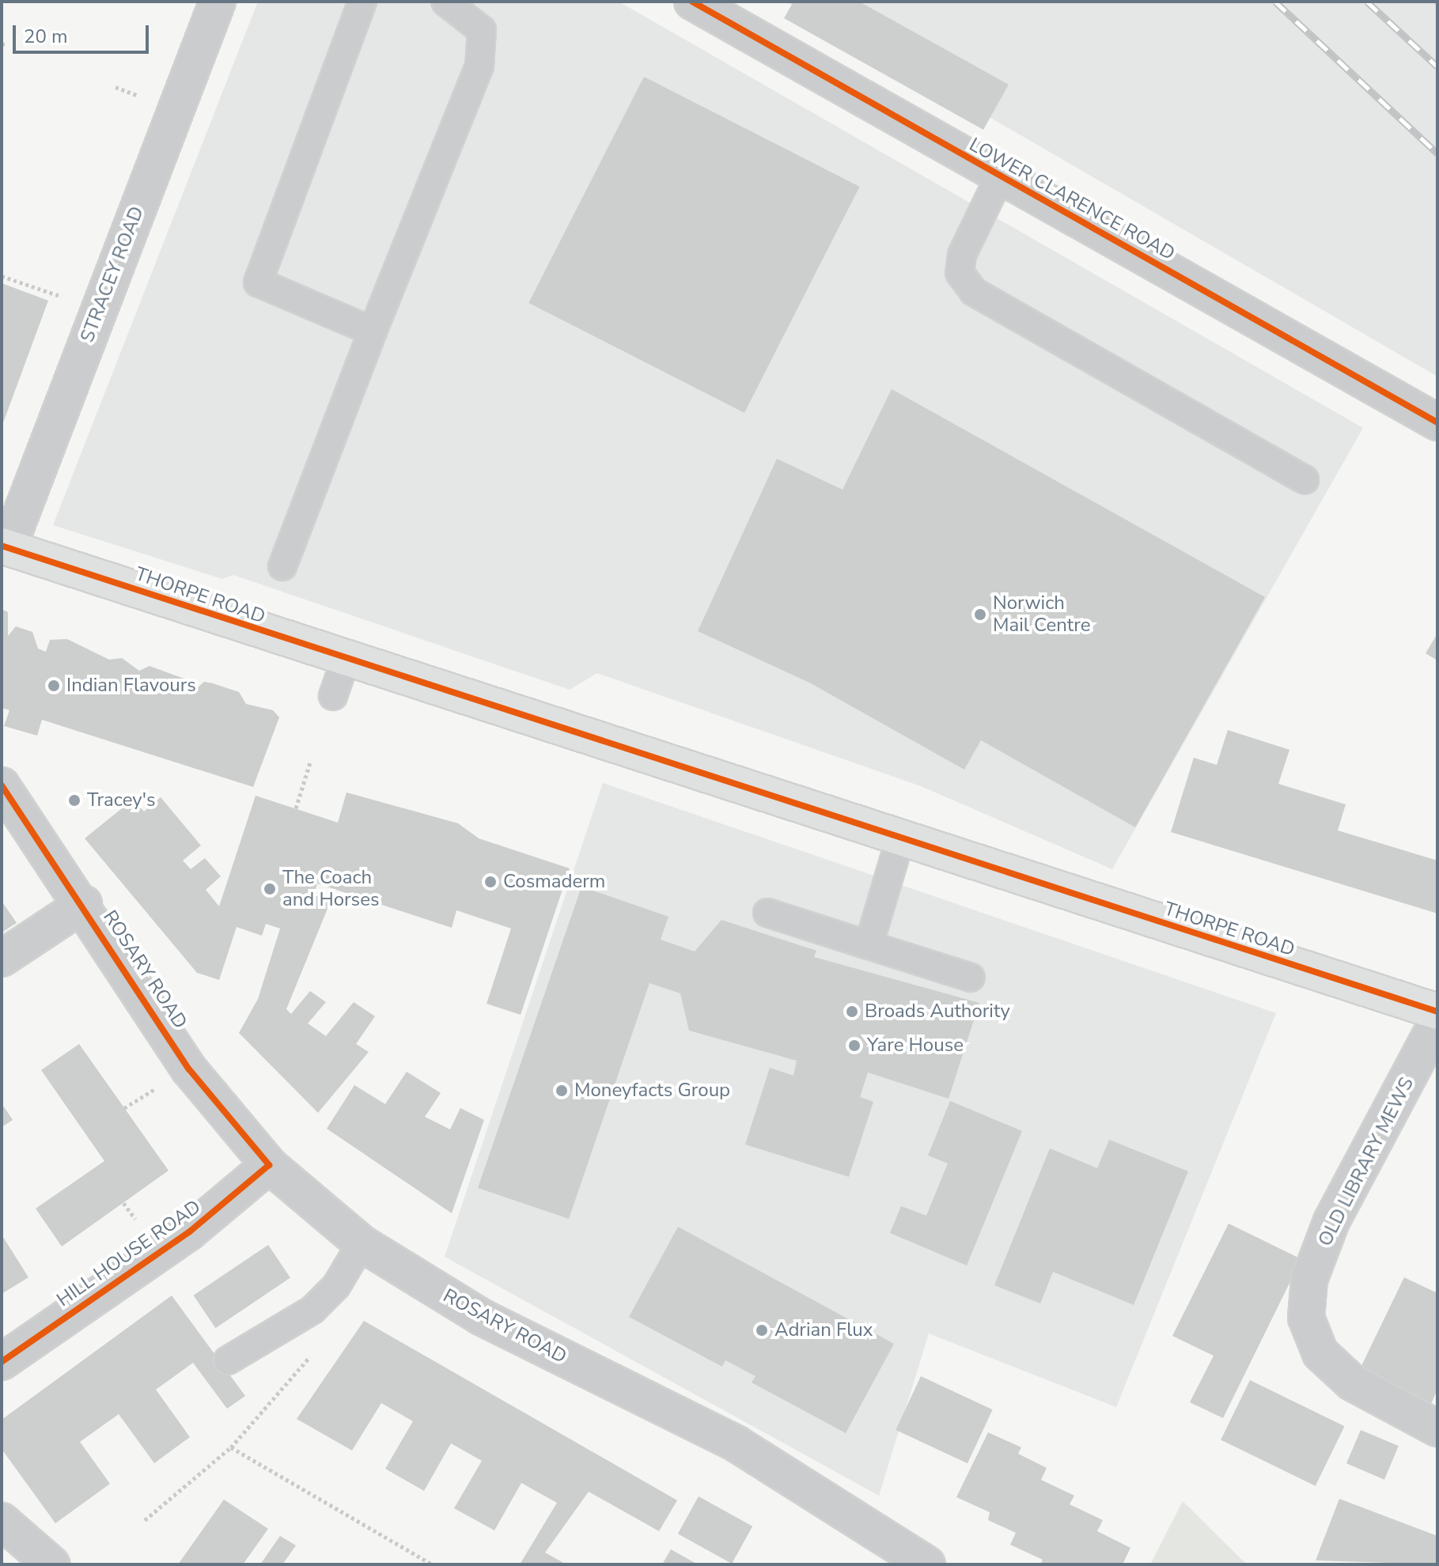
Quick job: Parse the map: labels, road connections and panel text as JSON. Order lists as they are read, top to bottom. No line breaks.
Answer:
{"streets":{"main road":["THORPE ROAD"],"street":["LOWER CLARENCE ROAD","STRACEY ROAD","ROSARY ROAD","OLD LIBRARY MEWS","HILL HOUSE ROAD"]},"crossings":[["STRACEY ROAD","THORPE ROAD"],["ROSARY ROAD","HILL HOUSE ROAD"]],"places":["Norwich Mail Centre","Indian Flavours","Tracey's","Cosmaderm","The Coach and Horses","Broads Authority","Yare House","Moneyfacts Group","Adrian Flux"],"scale_bar":"20 m"}
